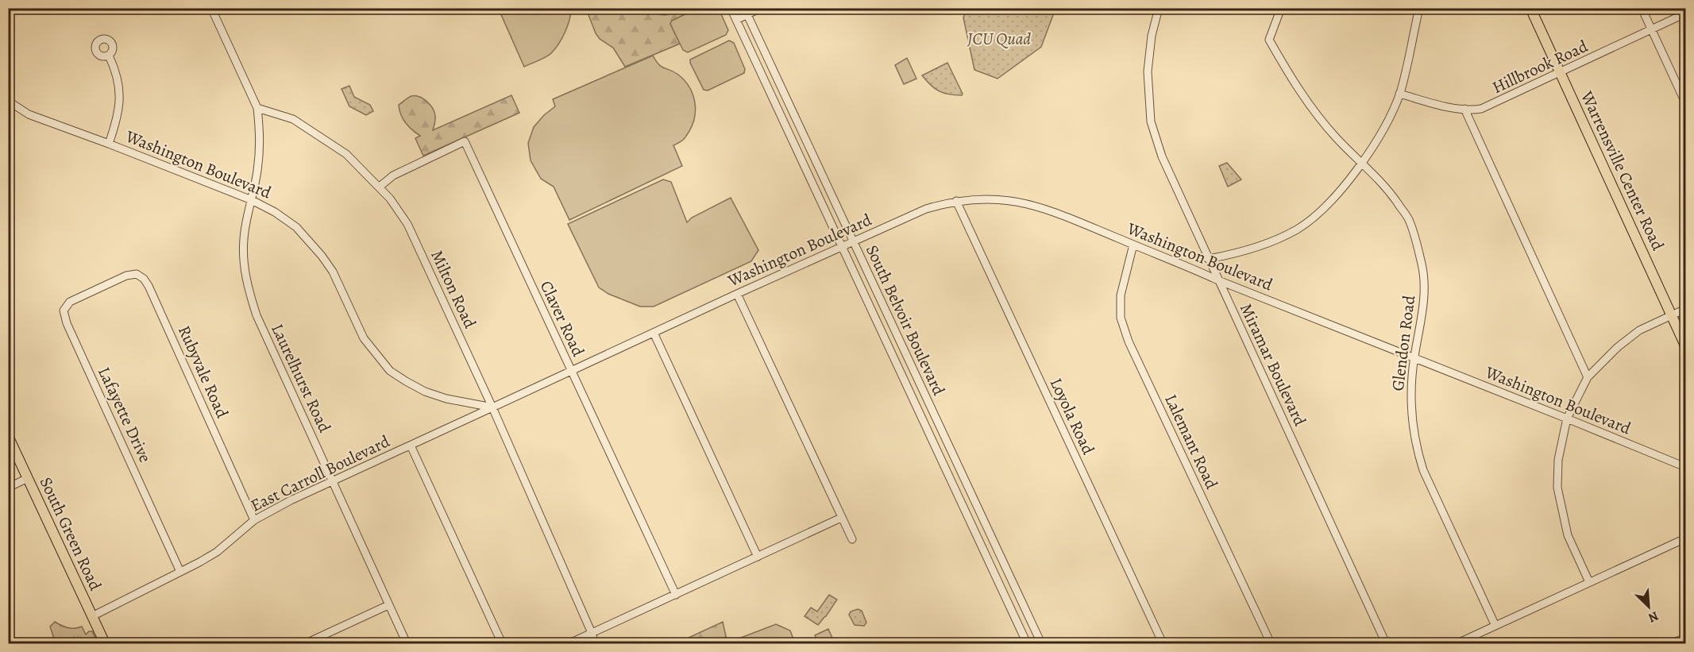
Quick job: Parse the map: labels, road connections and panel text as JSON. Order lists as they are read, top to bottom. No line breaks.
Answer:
{"streets":{"main road":["Warrensville Center Road","South Green Road"],"street":["Hillbrook Road","Washington Boulevard","Milton Road","Claver Road","South Belvoir Boulevard","Glendon Road","Miramar Boulevard","Rubyvale Road","Laurelhurst Road","Lafayette Drive","Loyola Road","Lalemant Road","East Carroll Boulevard"]},"crossings":[["Hillbrook Road","Warrensville Center Road"],["Washington Boulevard","Milton Road"],["Washington Boulevard","Claver Road"],["Washington Boulevard","South Belvoir Boulevard"],["Washington Boulevard","Glendon Road"],["Washington Boulevard","Miramar Boulevard"],["Washington Boulevard","Laurelhurst Road"],["Washington Boulevard","Loyola Road"],["Washington Boulevard","Lalemant Road"],["Washington Boulevard","East Carroll Boulevard"],["Milton Road","Claver Road"],["Milton Road","Laurelhurst Road"],["Milton Road","East Carroll Boulevard"],["Rubyvale Road","Lafayette Drive"],["Rubyvale Road","East Carroll Boulevard"],["Laurelhurst Road","East Carroll Boulevard"],["Lafayette Drive","East Carroll Boulevard"],["East Carroll Boulevard","South Green Road"]],"parks":["JCU Quad"],"north":"bottom right"}
